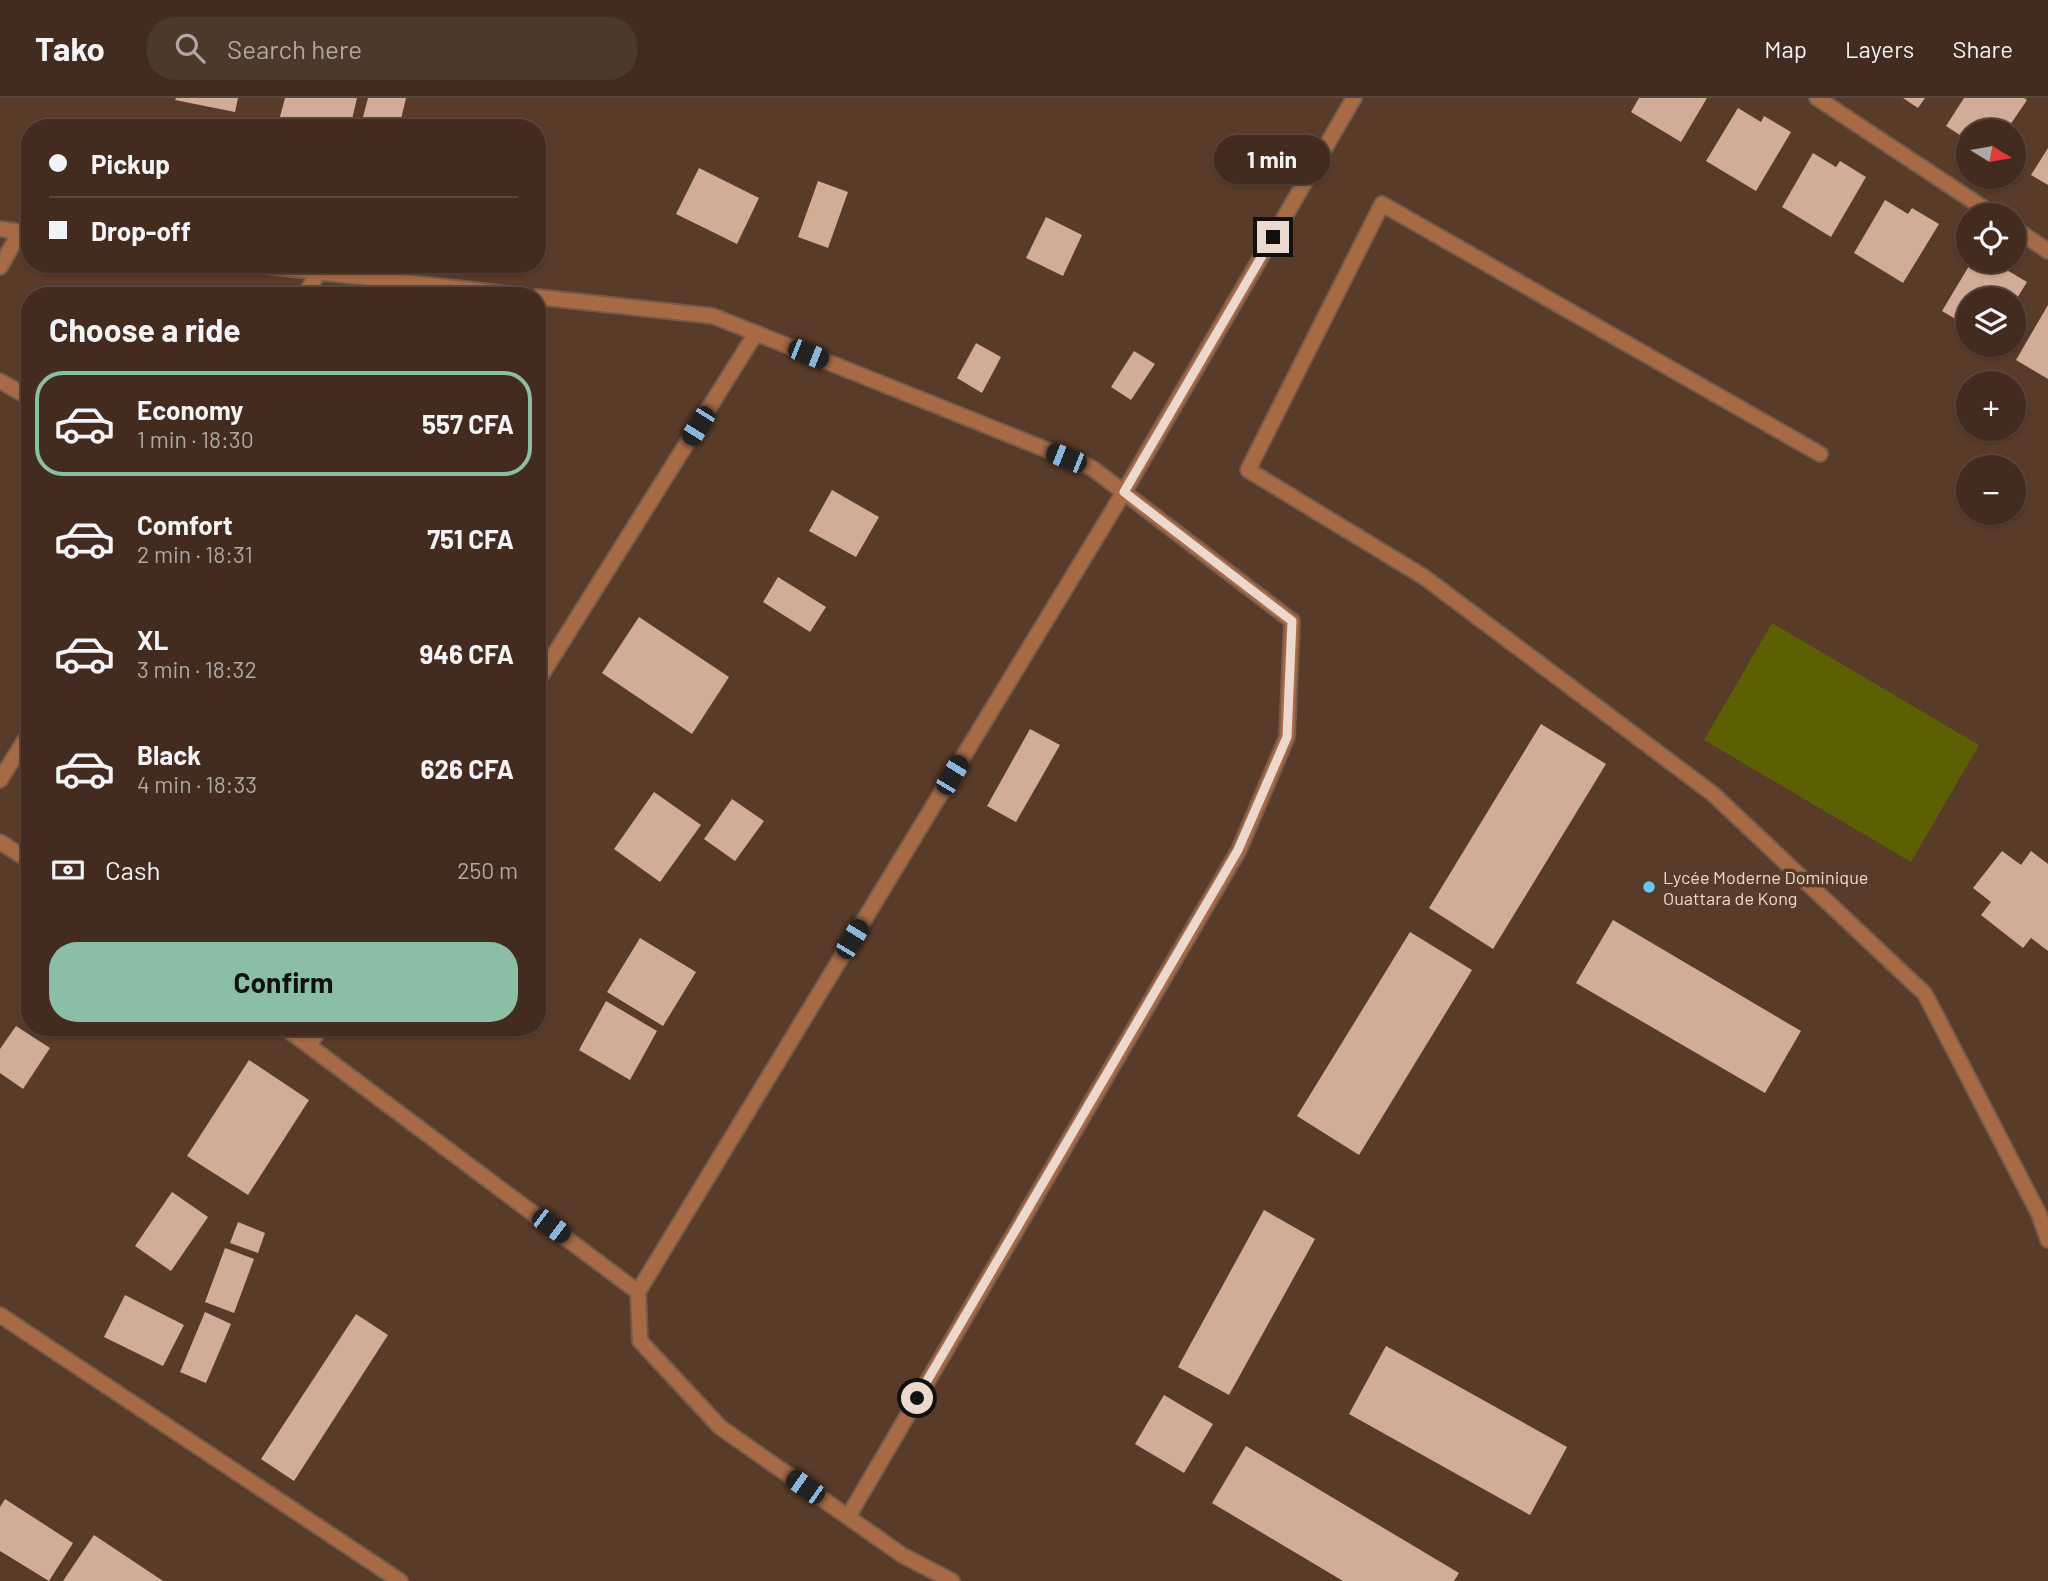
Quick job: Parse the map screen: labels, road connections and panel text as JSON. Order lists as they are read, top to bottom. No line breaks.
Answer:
{"places":["Lycée Moderne Dominique Ouattara de Kong"],"north":"right","page":{"header":"Tako","search":"Search here","nav":["Map","Layers","Share"],"map_buttons":["+","−"],"banner":["Pickup","Drop-off"],"bubble":"1 min","heading":"Choose a ride","list":[{"name":"Economy","note":"1 min · 18:30","value":"557 CFA"},{"name":"Comfort","note":"2 min · 18:31","value":"751 CFA"},{"name":"XL","note":"3 min · 18:32","value":"946 CFA"},{"name":"Black","note":"4 min · 18:33","value":"626 CFA"}],"pay":["Cash","250 m"],"buttons":"Confirm"}}
